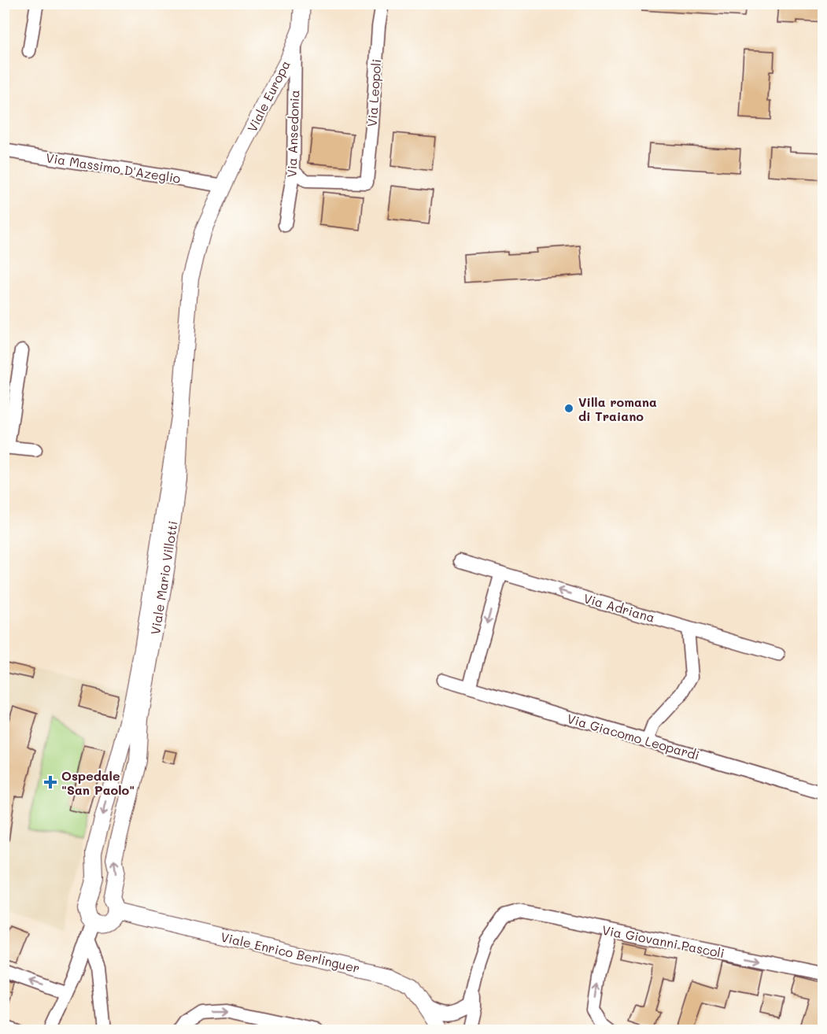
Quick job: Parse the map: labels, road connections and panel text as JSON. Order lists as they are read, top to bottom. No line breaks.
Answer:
{"streets":{"street":["Via Leopoli","Viale Europa","Via Ansedonia","Via Massimo D'Azeglio","Viale Mario Villotti","Via Adriana","Via Giacomo Leopardi","Via Giovanni Pascoli","Viale Enrico Berlinguer"]},"crossings":[["Via Leopoli","Via Ansedonia"],["Viale Europa","Via Ansedonia"],["Viale Europa","Via Massimo D'Azeglio"],["Viale Europa","Viale Mario Villotti"],["Via Massimo D'Azeglio","Viale Mario Villotti"],["Viale Mario Villotti","Viale Enrico Berlinguer"]],"one_way":["Via Adriana","Via Giovanni Pascoli"],"places":{"other":["Villa romana di Traiano"],"health":["Ospedale \"San Paolo\""]}}
